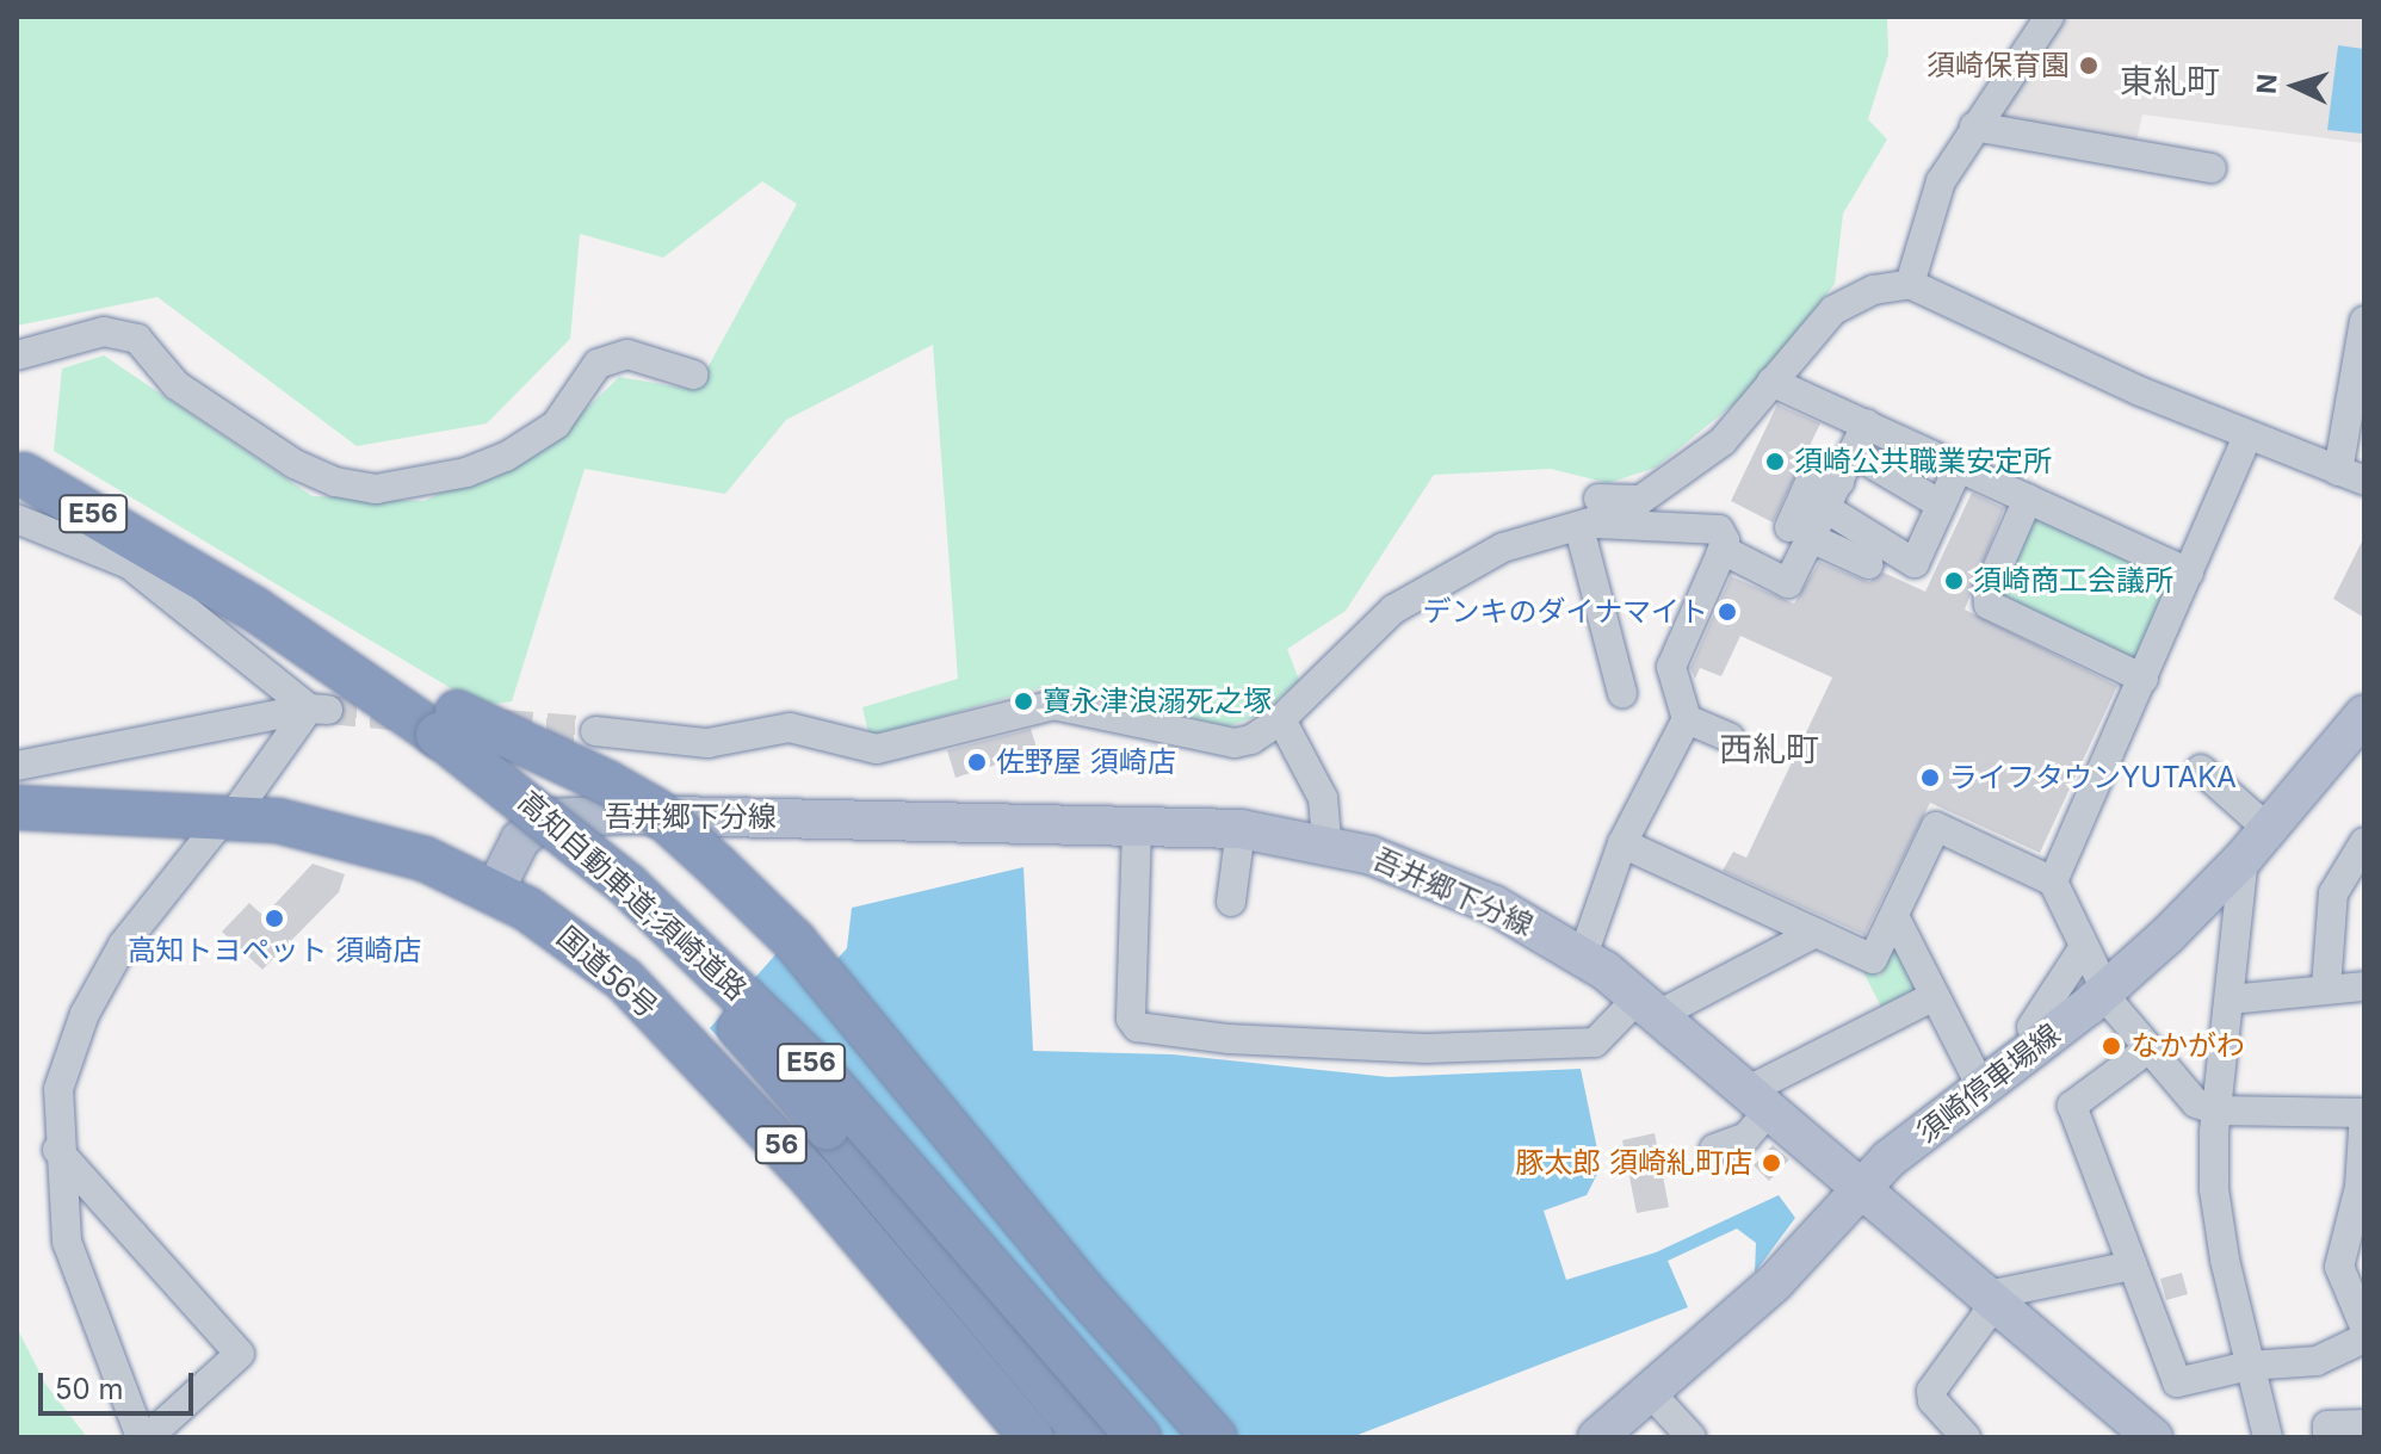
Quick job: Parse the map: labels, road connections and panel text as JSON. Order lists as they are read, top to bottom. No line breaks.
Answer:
{"streets":{"highway":["E56","高知自動車道;須崎道路","国道56号","56"],"main road":["吾井郷下分線","須崎停車場線"]},"crossings":[["吾井郷下分線","国道56号"],["吾井郷下分線","須崎停車場線"]],"districts":["東糺町","西糺町"],"places":["須崎保育園","須崎公共職業安定所","須崎商工会議所","デンキのダイナマイト","寶永津浪溺死之塚","佐野屋 須崎店","ライフタウンYUTAKA","高知トヨペット 須崎店","なかがわ","豚太郎 須崎糺町店"],"scale_bar":"50 m","north":"left"}
